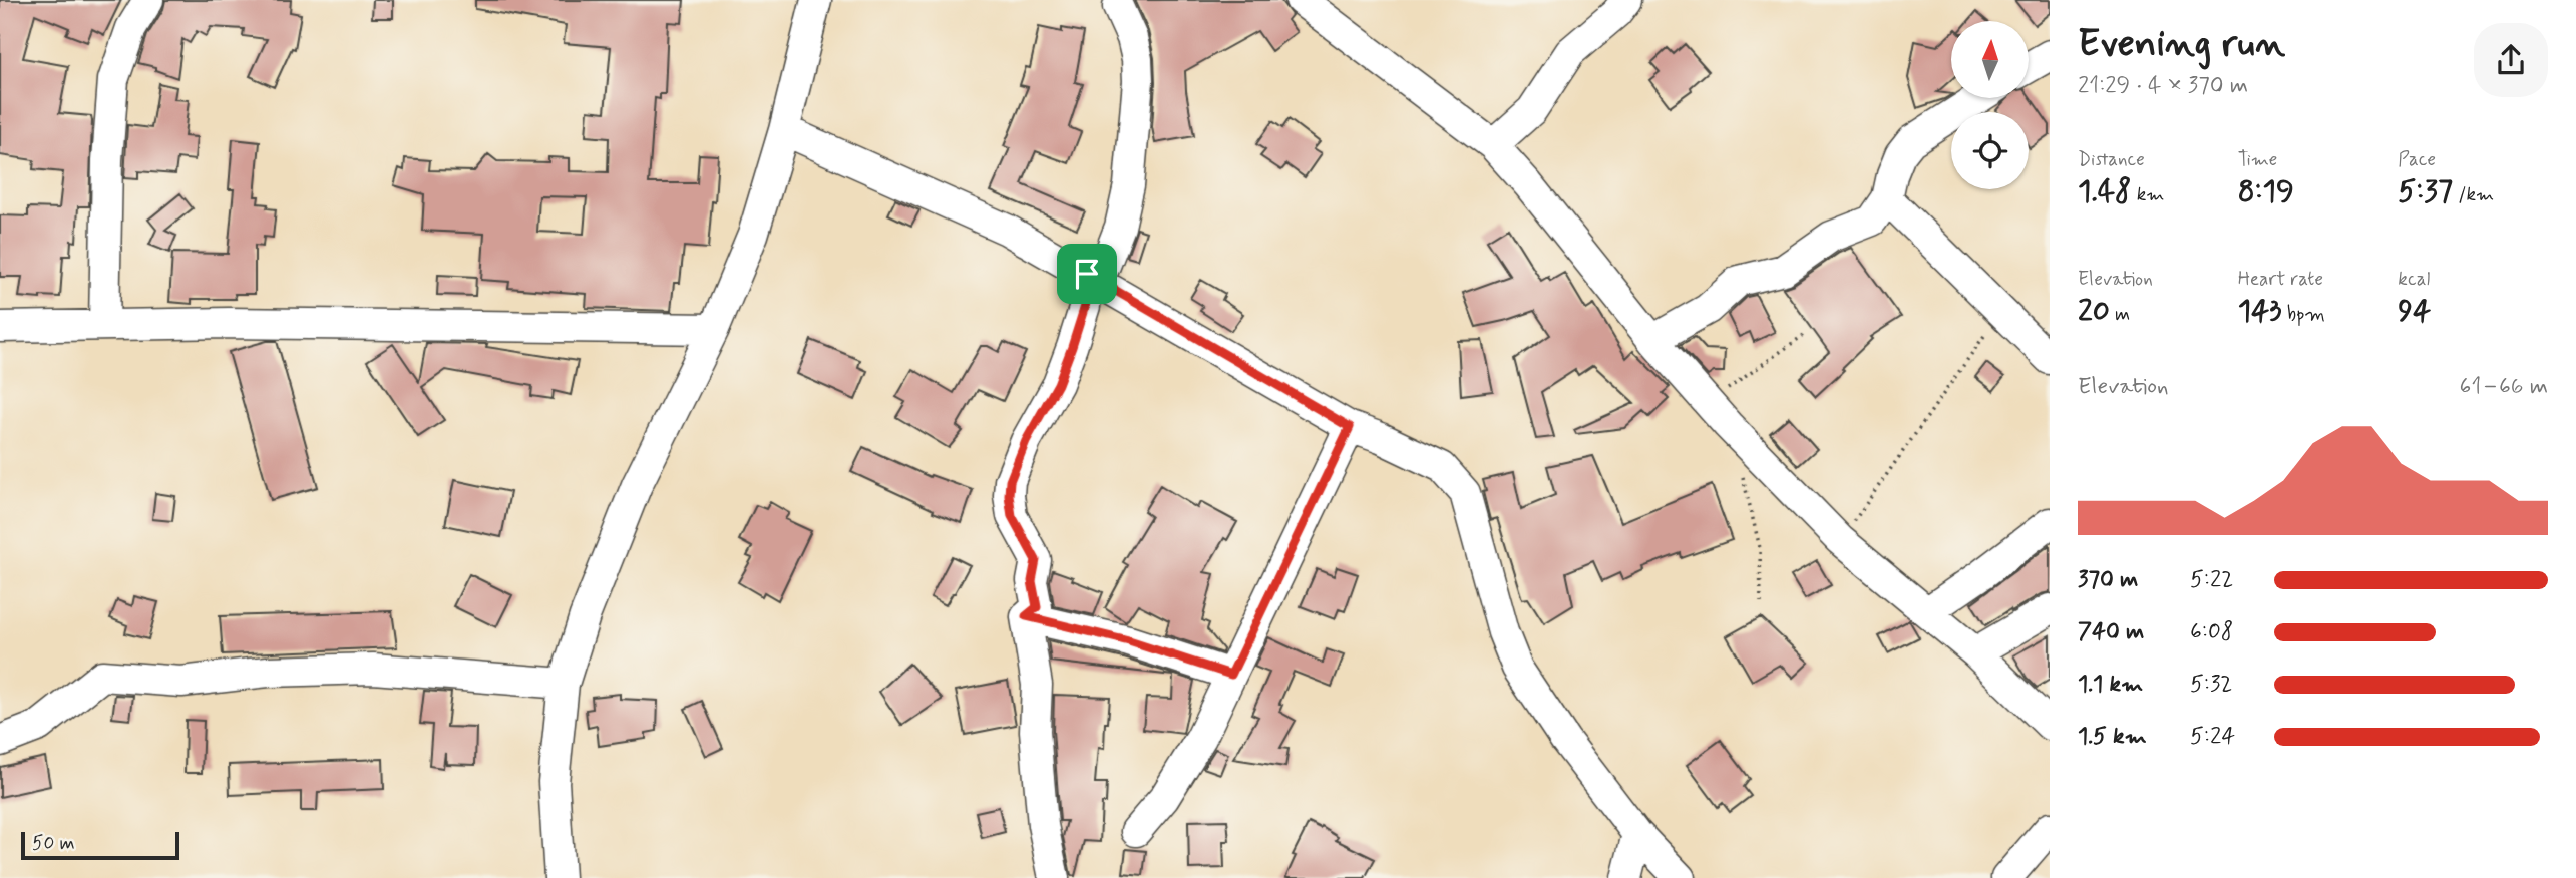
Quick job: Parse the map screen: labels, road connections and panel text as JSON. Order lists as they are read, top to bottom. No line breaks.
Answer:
{"scale_bar":"50 m","north":"top","page":{"heading":["Evening run","21:29 · 4 × 370 m"],"stats":[["Distance","1.48 km"],["Time","8:19"],["Pace","5:37 /km"],["Elevation","20 m"],["Heart rate","143 bpm"],["kcal","94"]],"chart":["Elevation","61–66 m"],"list":[{"name":"370 m","note":"5:22"},{"name":"740 m","note":"6:08"},{"name":"1.1 km","note":"5:32"},{"name":"1.5 km","note":"5:24"}],"scale":"50 m"}}
